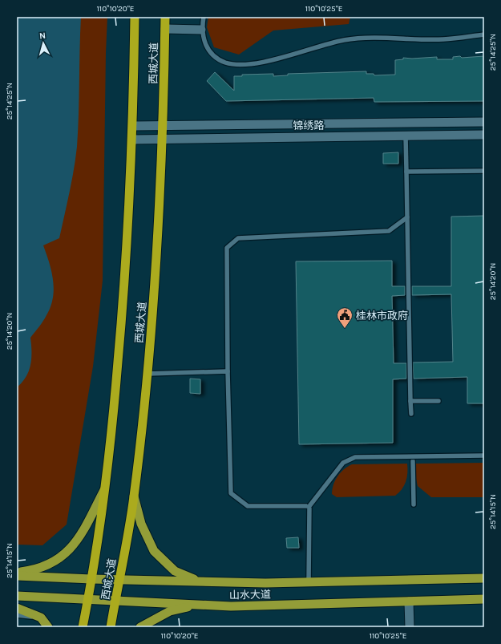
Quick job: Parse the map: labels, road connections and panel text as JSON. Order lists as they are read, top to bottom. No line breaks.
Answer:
{"streets":{"highway":["西城大道"],"main road":["山水大道"],"street":["锦绣路"]},"crossings":[["西城大道","锦绣路"],["西城大道","山水大道"]],"places":{"public building":["桂林市政府"]},"north":"top","coordinates":["110°10'20\"E","110°10'25\"E","25°14'25\"N","25°14'20\"N","25°14'15\"N"]}
